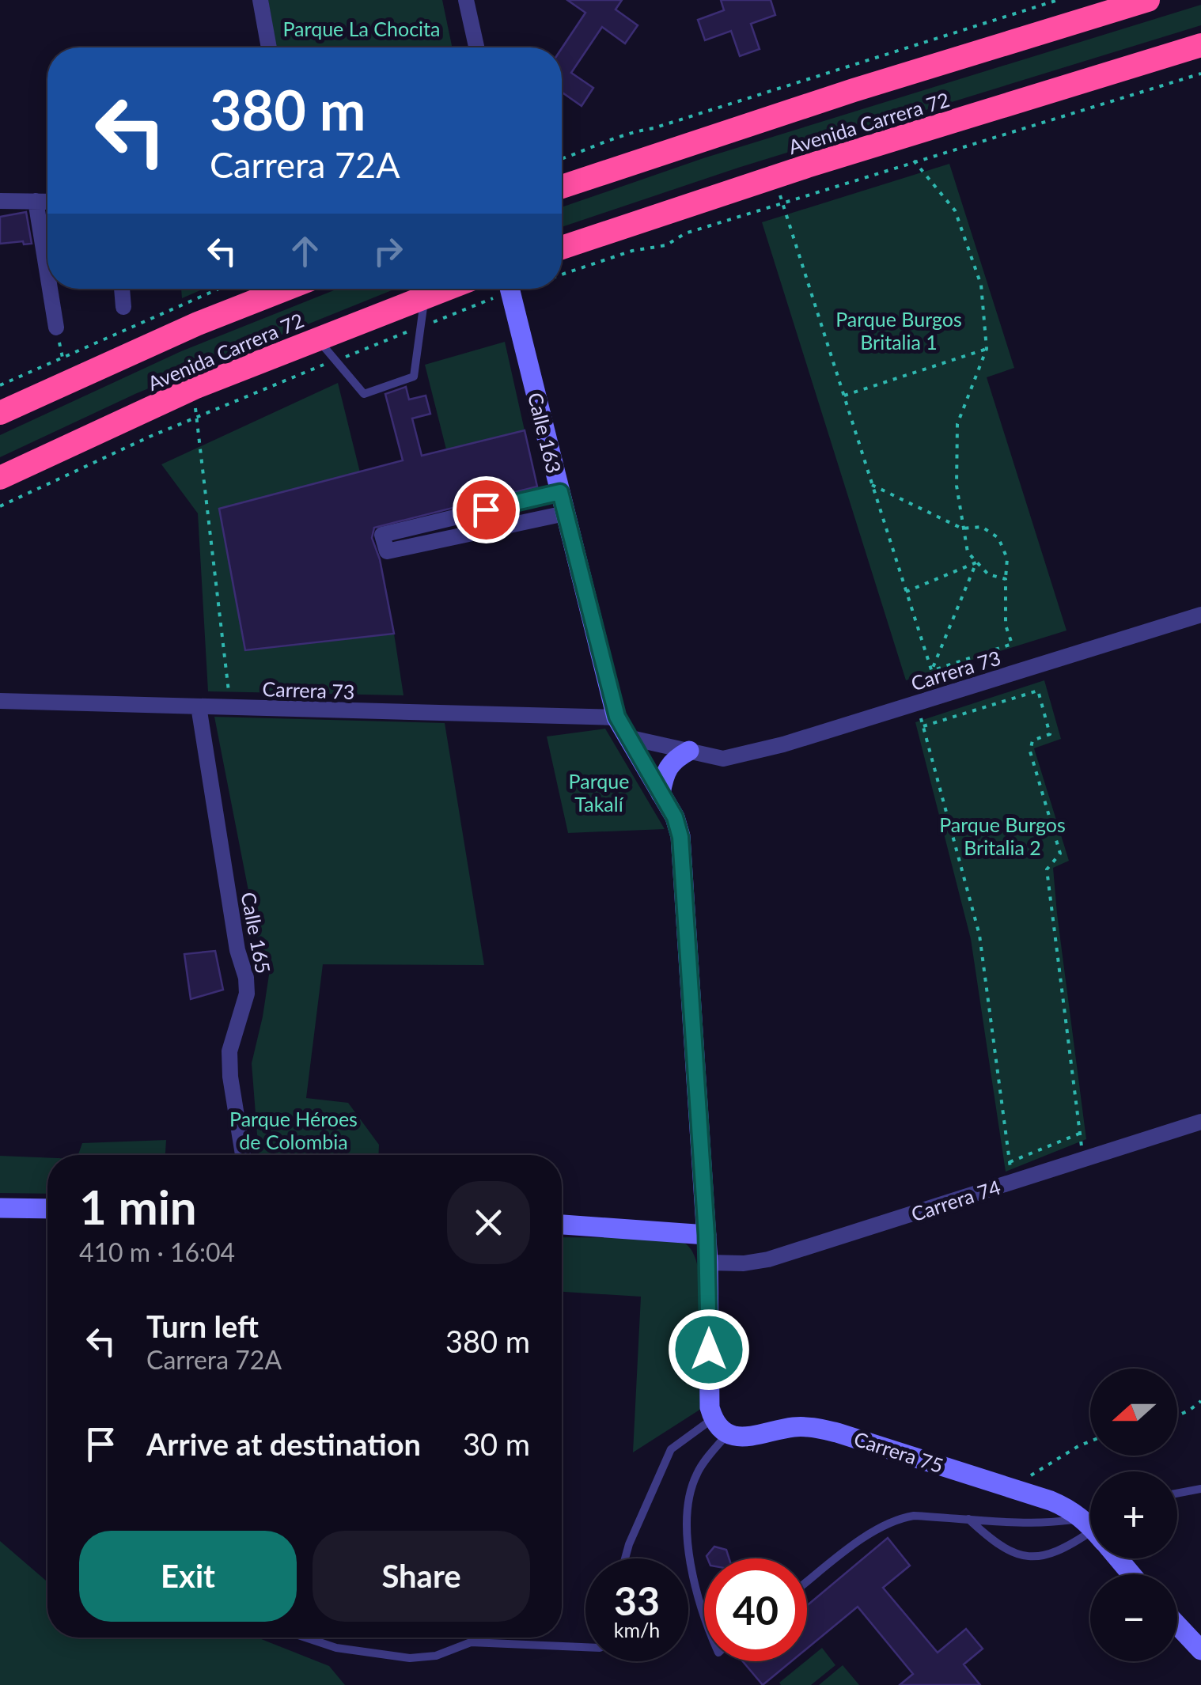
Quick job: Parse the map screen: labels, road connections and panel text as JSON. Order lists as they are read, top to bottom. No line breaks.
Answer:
{"streets":{"highway":["Avenida Carrera 72"],"street":["Calle 163","Carrera 73","Calle 165","Carrera 74","Carrera 75"]},"crossings":[["Calle 163","Carrera 73"],["Calle 163","Carrera 74"],["Carrera 73","Calle 165"]],"parks":["Parque La Chocita","Parque Burgos Britalia 1","Parque Takalí","Parque Burgos Britalia 2","Parque Héroes de Colombia"],"north":"left","page":{"turn":["380 m","Carrera 72A"],"heading":["1 min","410 m · 16:04"],"list":[{"name":"Turn left","note":"Carrera 72A","value":"380 m"},{"name":"Arrive at destination","value":"30 m"}],"map_buttons":["+","−"],"buttons":["Exit","Share"],"speed":"33 km/h","limit":"40"}}
